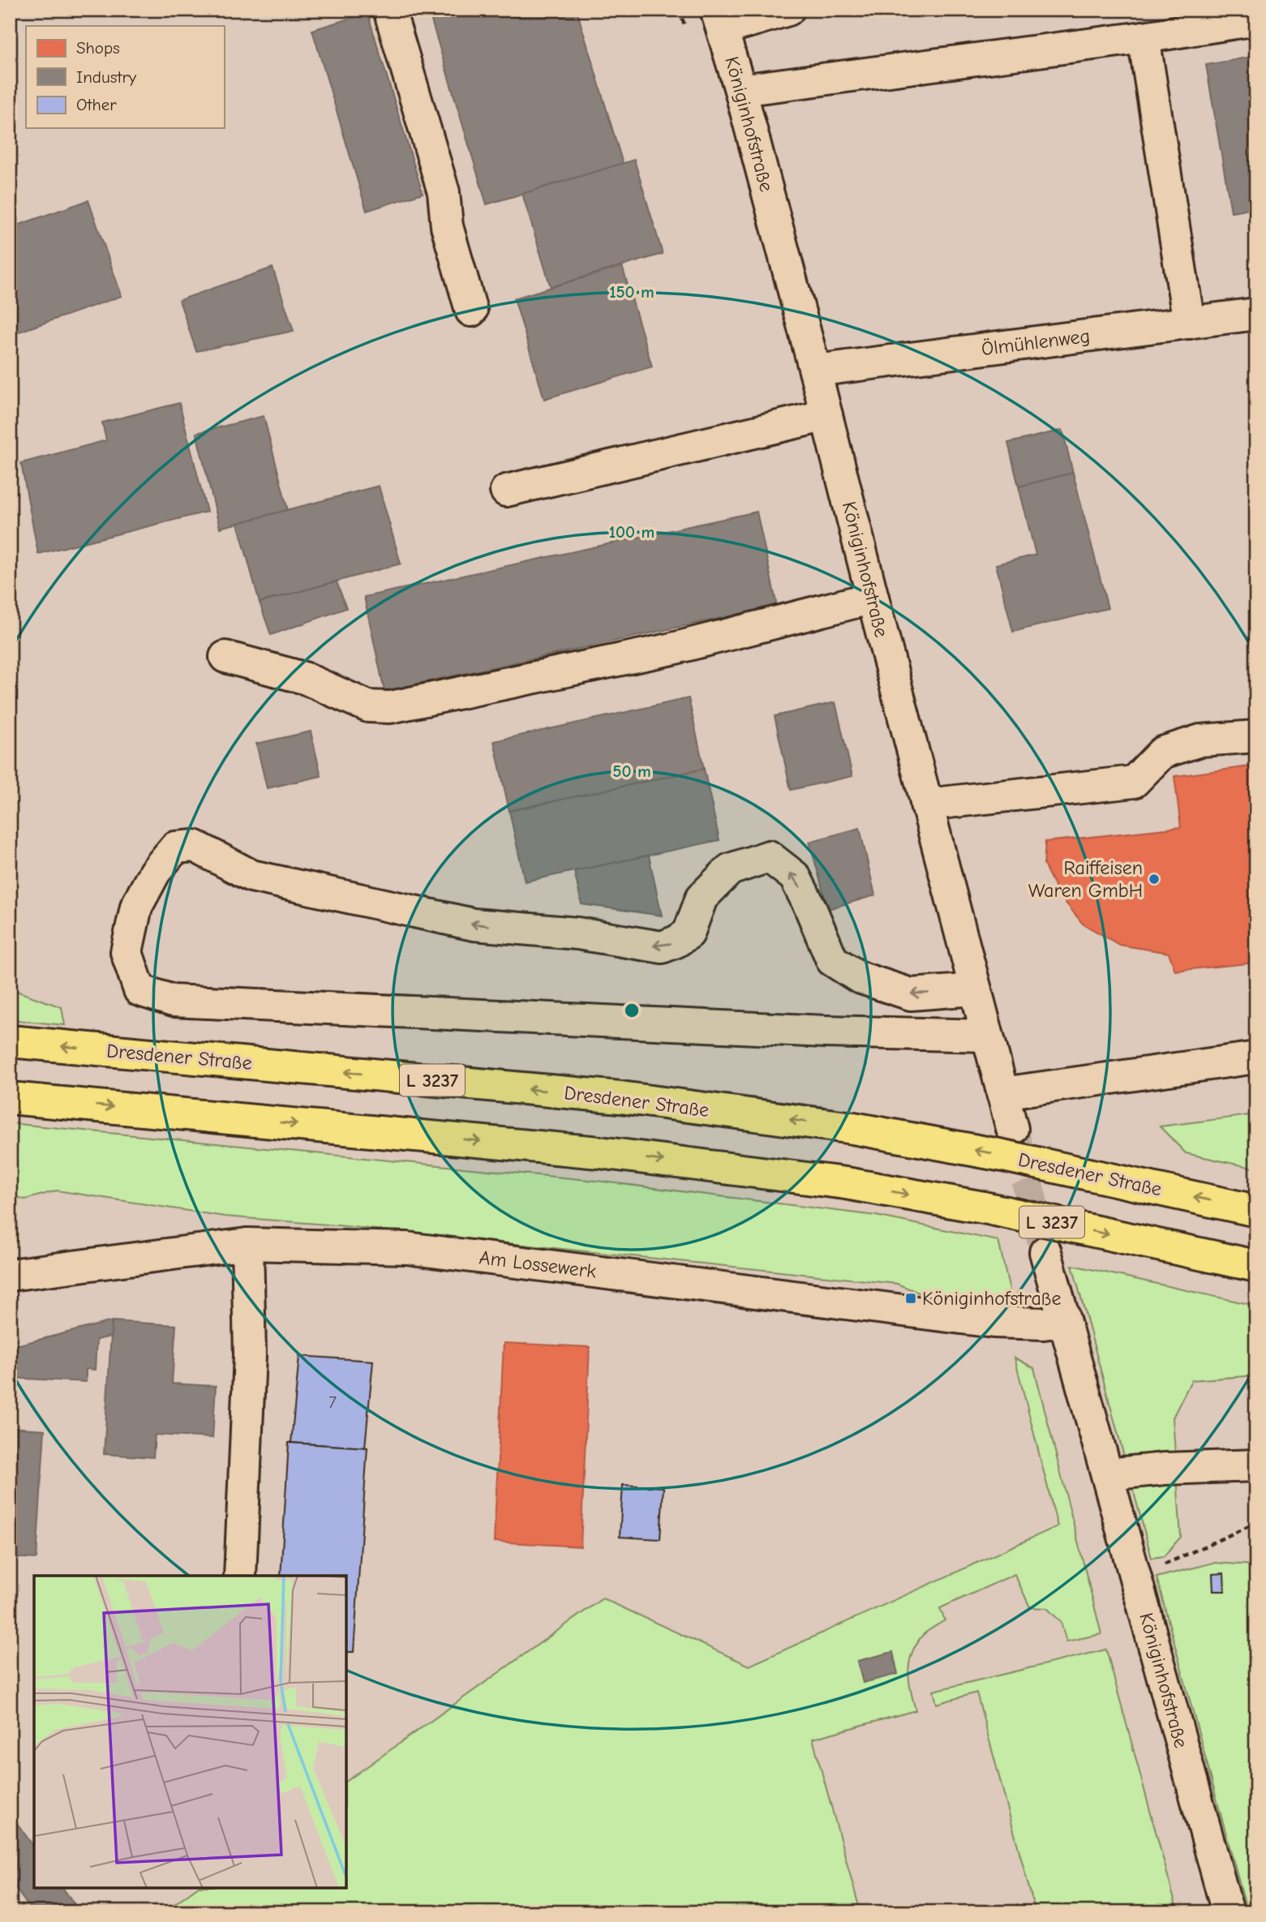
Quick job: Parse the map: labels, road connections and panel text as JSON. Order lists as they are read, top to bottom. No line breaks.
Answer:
{"streets":{"main road":["Dresdener Straße","L 3237"],"street":["Königinhofstraße","Ölmühlenweg","Am Lossewerk"]},"crossings":[["Königinhofstraße","Ölmühlenweg"],["Königinhofstraße","Am Lossewerk"]],"places":{"other":["Raiffeisen Waren GmbH"],"transit":["Königinhofstraße"]},"house_numbers":["7"],"legend":["Shops","Industry","Other"],"rings":["150 m","100 m","50 m"]}
